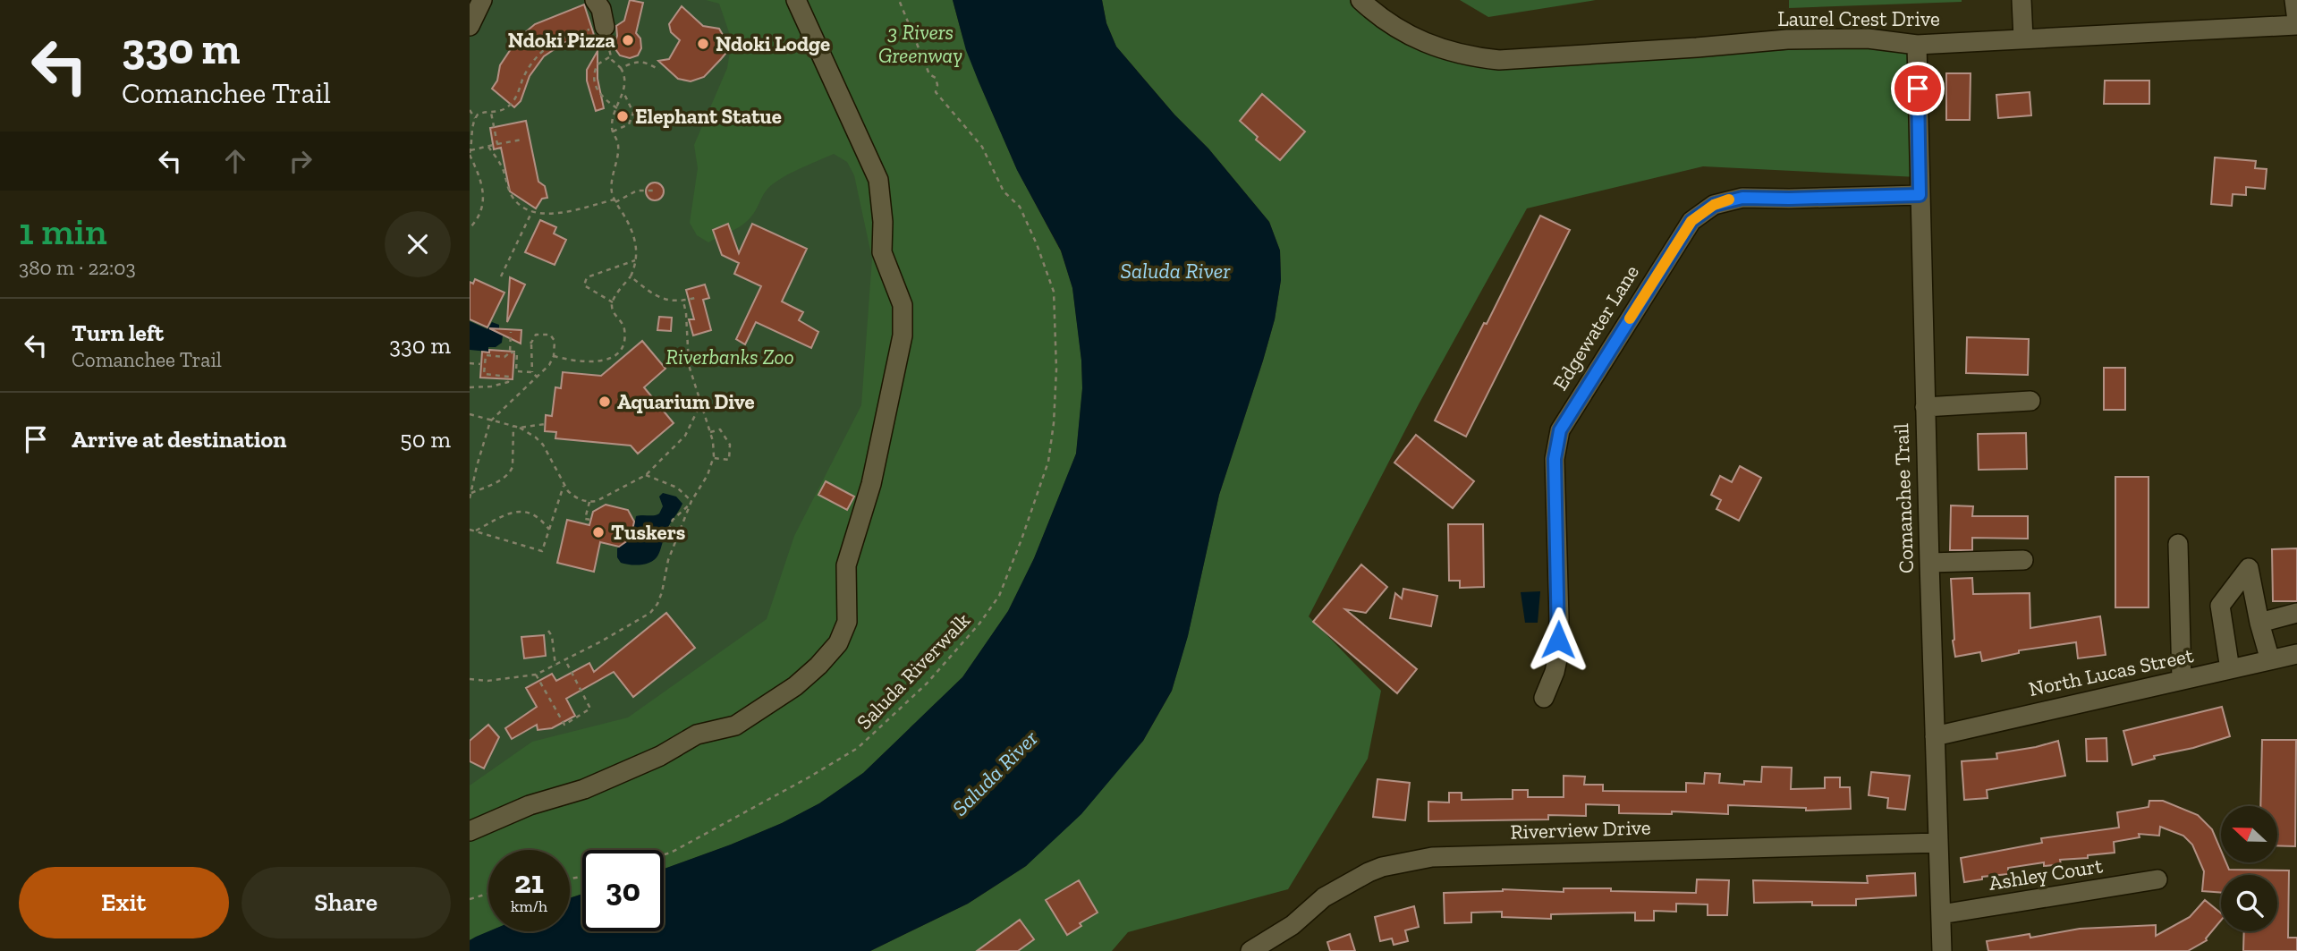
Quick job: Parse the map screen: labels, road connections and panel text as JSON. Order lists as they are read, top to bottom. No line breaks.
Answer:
{"streets":{"street":["Laurel Crest Drive","Edgewater Lane","Comanchee Trail","North Lucas Street","Riverview Drive","Ashley Court"],"path":["Saluda Riverwalk"]},"crossings":[["Laurel Crest Drive","Comanchee Trail"],["Edgewater Lane","Comanchee Trail"],["Comanchee Trail","North Lucas Street"],["Comanchee Trail","Riverview Drive"],["Comanchee Trail","Ashley Court"]],"water":["Saluda River"],"parks":["3 Rivers Greenway","Riverbanks Zoo"],"places":["Ndoki Pizza","Ndoki Lodge","Elephant Statue","Aquarium Dive","Tuskers"],"north":"left","page":{"turn":["330 m","Comanchee Trail"],"heading":["1 min","380 m · 22:03"],"list":[{"name":"Turn left","note":"Comanchee Trail","value":"330 m"},{"name":"Arrive at destination","value":"50 m"}],"speed":"21 km/h","limit":"30","buttons":["Exit","Share"]}}
